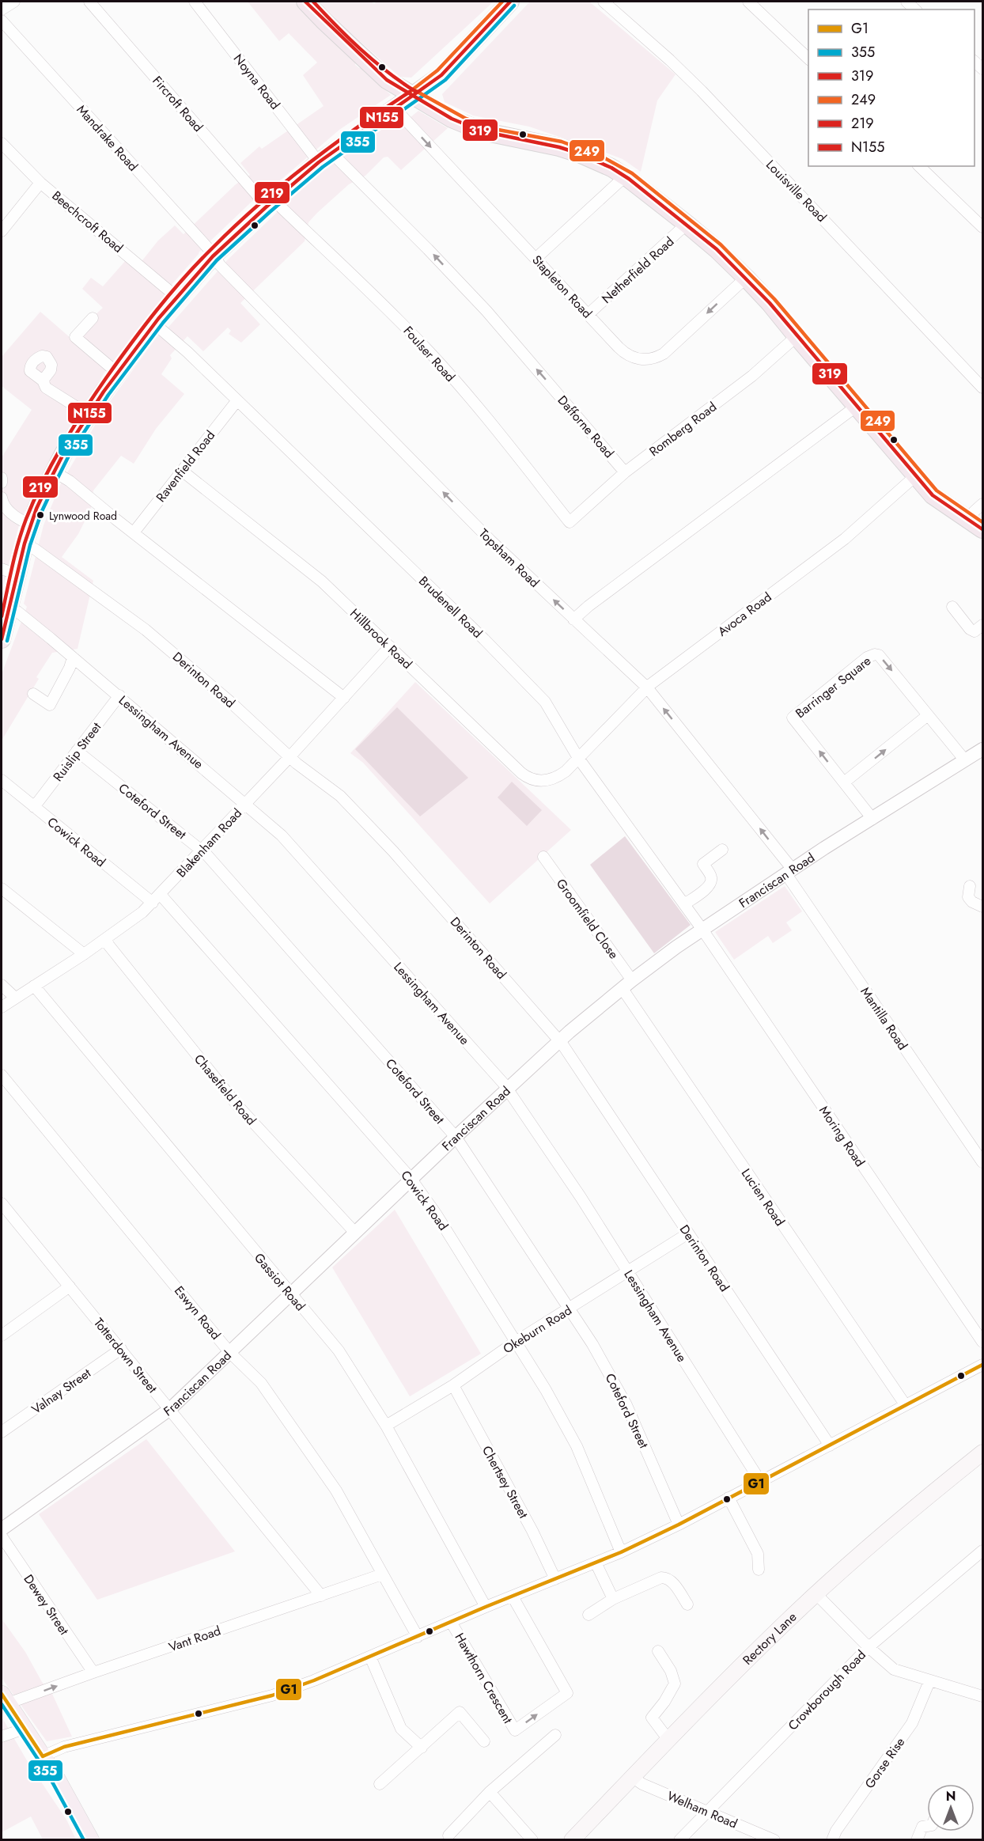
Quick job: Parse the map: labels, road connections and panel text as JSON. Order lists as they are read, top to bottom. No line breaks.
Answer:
{"streets":{"main road":["Rectory Lane"],"street":["Noyna Road","Fircroft Road","Mandrake Road","Louisville Road","Beechcroft Road","Netherfield Road","Stapleton Road","Foulser Road","Dafforne Road","Romberg Road","Ravenfield Road","Topsham Road","Brudenell Road","Avoca Road","Hillbrook Road","Derinton Road","Barringer Square","Lessingham Avenue","Ruislip Street","Coteford Street","Cowick Road","Blakenham Road","Franciscan Road","Groomfield Close","Mantilla Road","Chasefield Road","Moring Road","Lucien Road","Gassiot Road","Eswyn Road","Okeburn Road","Totterdown Street","Valnay Street","Chertsey Street","Dewey Street","Vant Road","Hawthorn Crescent","Crowborough Road","Gorse Rise","Welham Road"]},"crossings":[["Noyna Road","Dafforne Road"],["Fircroft Road","Foulser Road"],["Mandrake Road","Topsham Road"],["Netherfield Road","Stapleton Road"],["Foulser Road","Romberg Road"],["Dafforne Road","Romberg Road"],["Ravenfield Road","Brudenell Road"],["Ravenfield Road","Hillbrook Road"],["Topsham Road","Avoca Road"],["Topsham Road","Franciscan Road"],["Topsham Road","Mantilla Road"],["Brudenell Road","Avoca Road"],["Brudenell Road","Hillbrook Road"],["Brudenell Road","Franciscan Road"],["Brudenell Road","Moring Road"],["Avoca Road","Hillbrook Road"],["Hillbrook Road","Blakenham Road"],["Derinton Road","Blakenham Road"],["Derinton Road","Franciscan Road"],["Derinton Road","Okeburn Road"],["Barringer Square","Franciscan Road"],["Lessingham Avenue","Ruislip Street"],["Lessingham Avenue","Blakenham Road"],["Lessingham Avenue","Franciscan Road"],["Lessingham Avenue","Okeburn Road"],["Ruislip Street","Coteford Street"],["Ruislip Street","Cowick Road"],["Coteford Street","Blakenham Road"],["Coteford Street","Franciscan Road"],["Coteford Street","Okeburn Road"],["Cowick Road","Blakenham Road"],["Cowick Road","Franciscan Road"],["Cowick Road","Okeburn Road"],["Blakenham Road","Chasefield Road"],["Blakenham Road","Gassiot Road"],["Franciscan Road","Groomfield Close"],["Franciscan Road","Mantilla Road"],["Franciscan Road","Chasefield Road"],["Franciscan Road","Moring Road"],["Franciscan Road","Lucien Road"],["Franciscan Road","Gassiot Road"],["Franciscan Road","Eswyn Road"],["Franciscan Road","Totterdown Street"],["Groomfield Close","Lucien Road"],["Gassiot Road","Okeburn Road"],["Eswyn Road","Vant Road"],["Okeburn Road","Chertsey Street"],["Totterdown Street","Valnay Street"],["Totterdown Street","Vant Road"],["Dewey Street","Vant Road"],["Rectory Lane","Welham Road"],["Crowborough Road","Welham Road"]],"one_way":["Dafforne Road","Topsham Road"],"places":["Lynwood Road"],"lines":["transit line 319","transit line 249","transit line 219","transit line N155","transit line 355","transit line G1"],"legend":["G1","355","319","249","219","N155"],"north":"top"}
